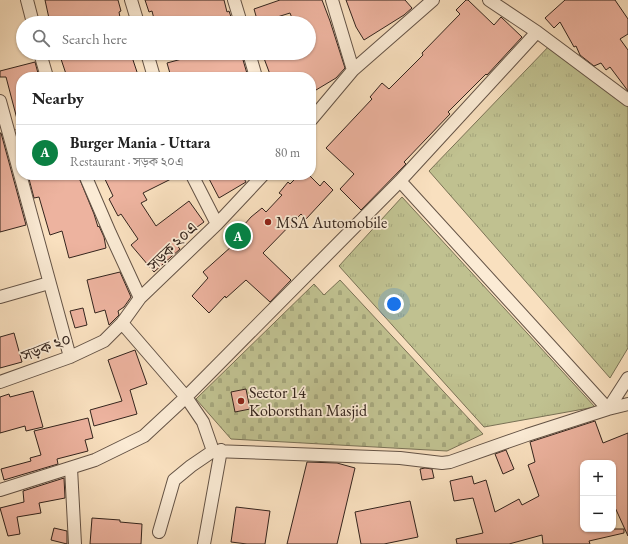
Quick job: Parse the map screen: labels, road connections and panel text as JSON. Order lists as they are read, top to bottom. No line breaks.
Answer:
{"streets":{"street":["সড়ক ২০এ","সড়ক ২০"]},"crossings":[["সড়ক ২০এ","সড়ক ২০"]],"places":["MSA Automobile","Sector 14 Koborsthan Masjid"],"page":{"search":"Search here","heading":"Nearby","list":[{"mark":"A","name":"Burger Mania - Uttara","note":"Restaurant · সড়ক ২০এ","value":"80 m"}],"pins":"A","map_buttons":["+","−"]}}
